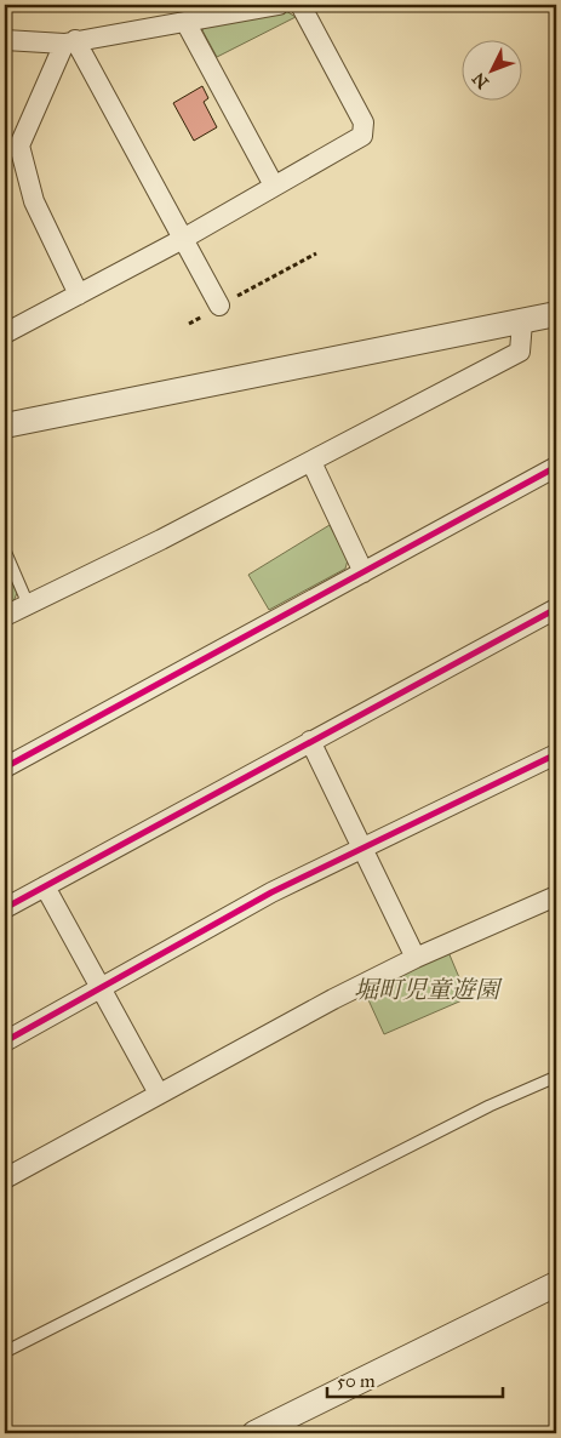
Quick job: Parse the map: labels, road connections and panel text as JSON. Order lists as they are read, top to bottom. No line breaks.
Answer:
{"parks":["堀町児童遊園"],"scale_bar":"50 m","north":"bottom left"}
